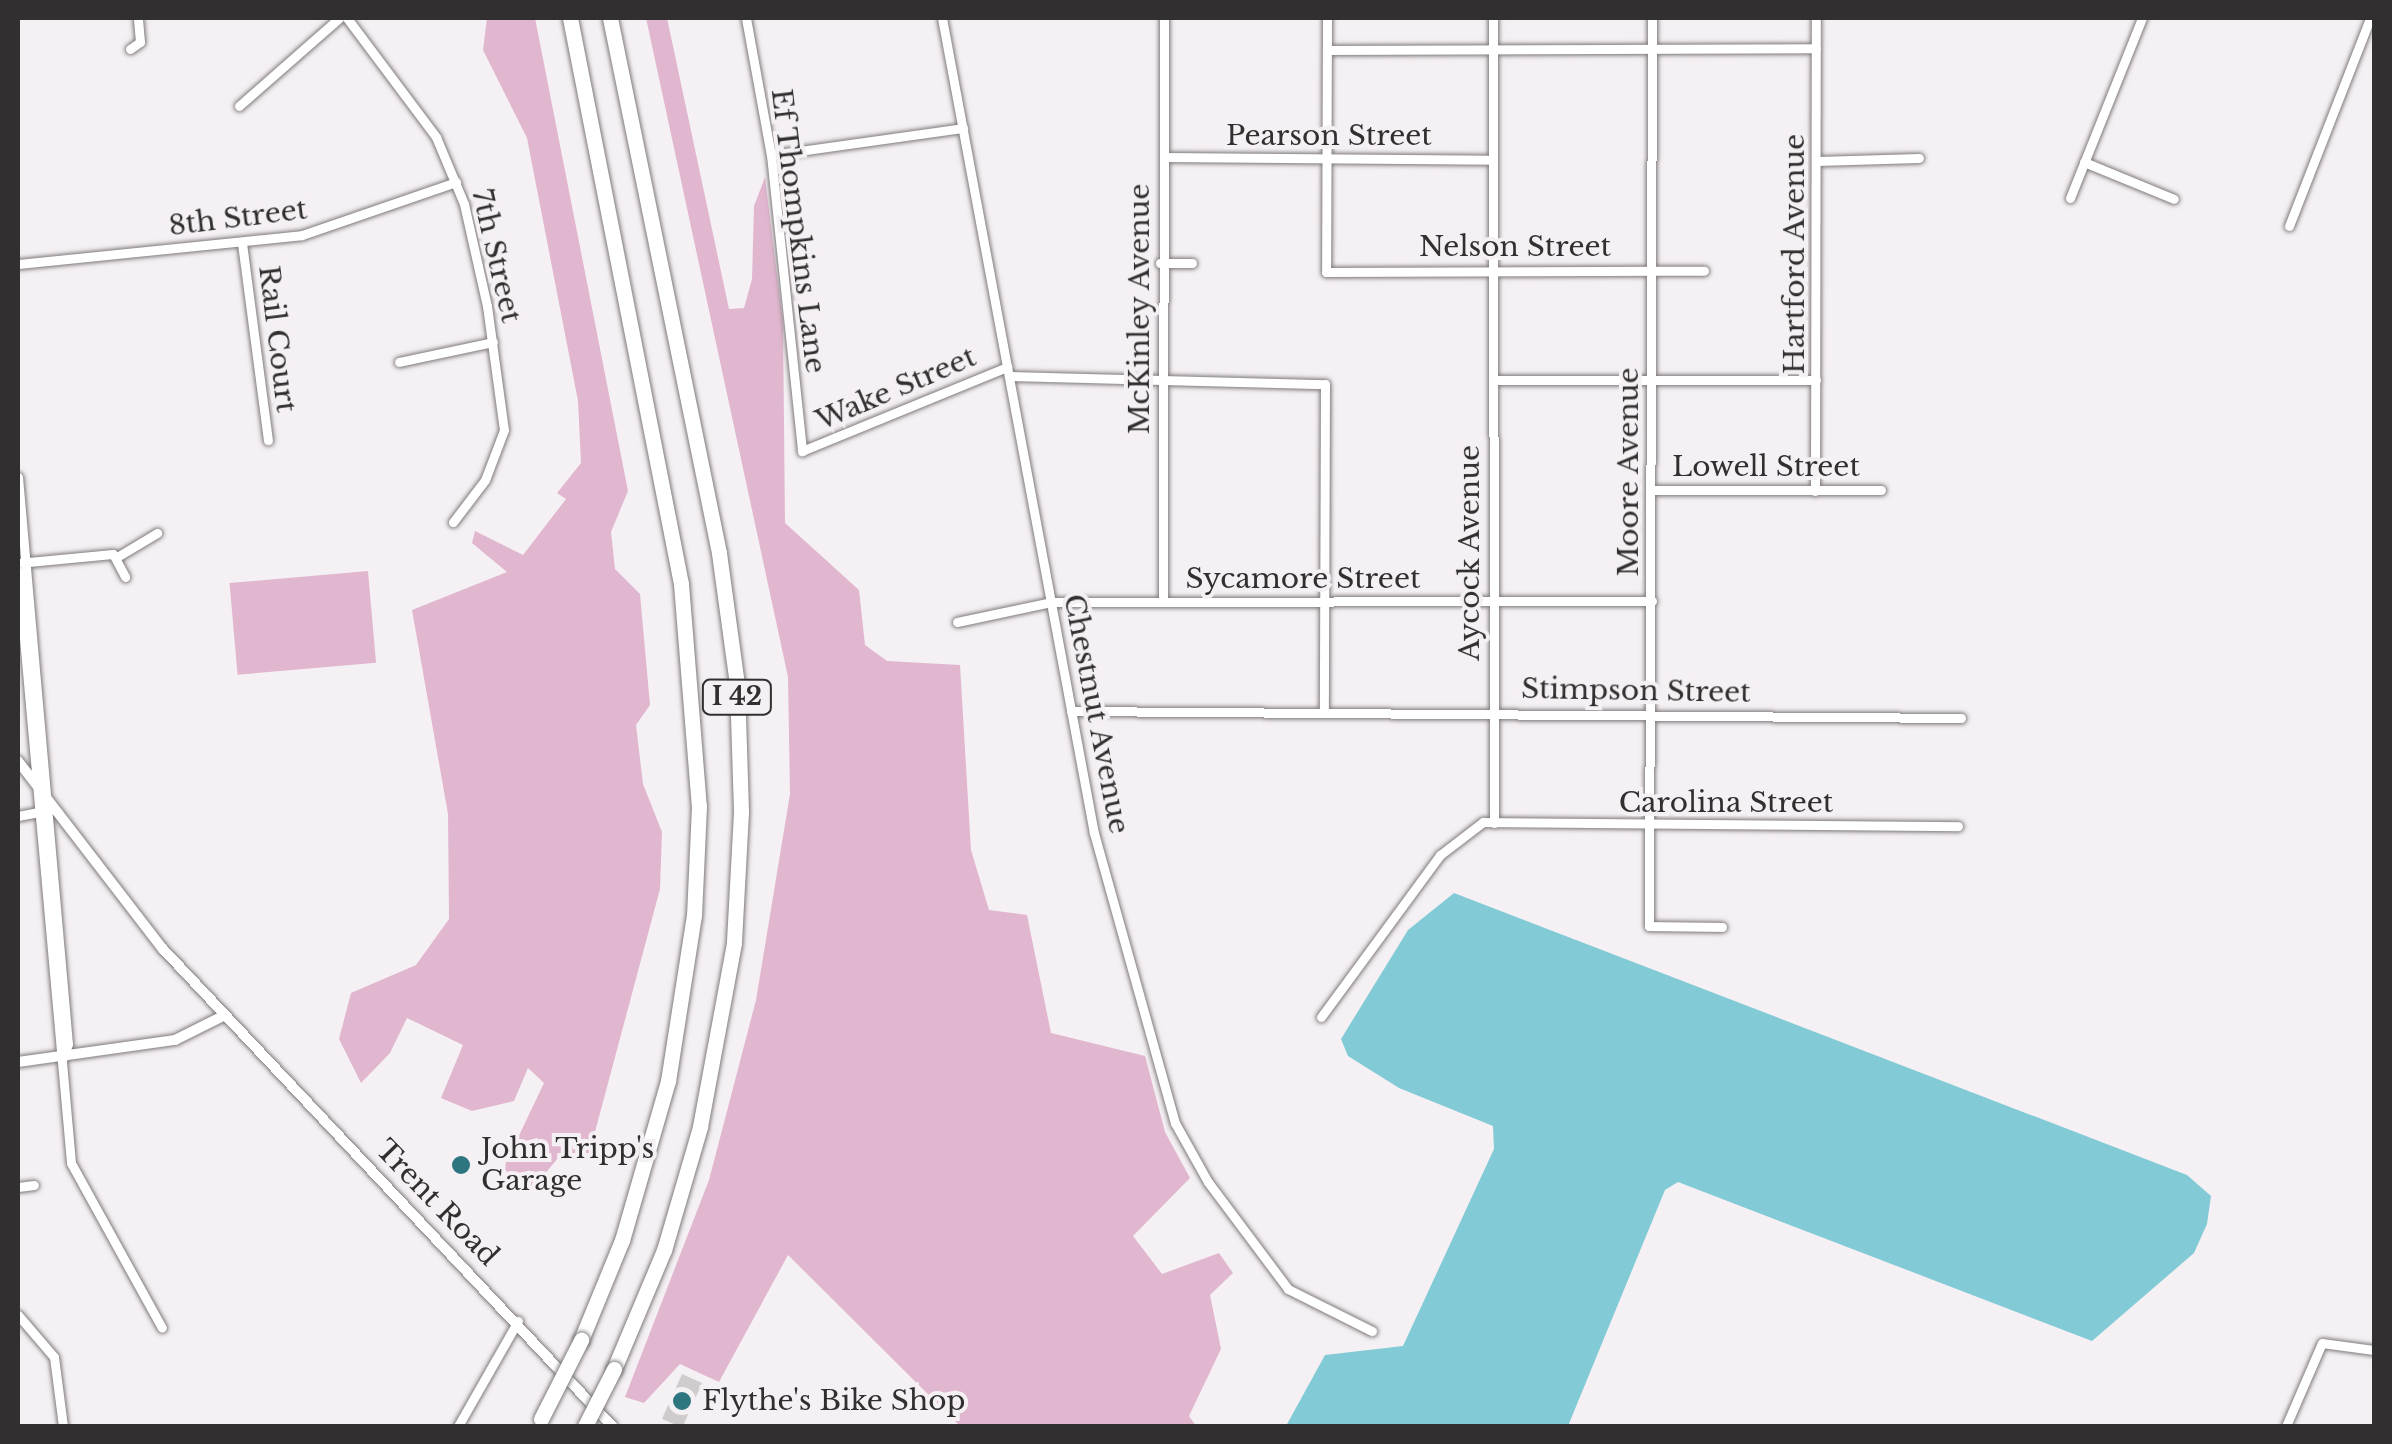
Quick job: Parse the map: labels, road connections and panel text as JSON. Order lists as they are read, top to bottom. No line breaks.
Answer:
{"streets":{"highway":["I 42"],"street":["Pearson Street","8th Street","Ef Thompkins Lane","Nelson Street","Hartford Avenue","7th Street","McKinley Avenue","Rail Court","Wake Street","Lowell Street","Moore Avenue","Aycock Avenue","Sycamore Street","Stimpson Street","Chestnut Avenue","Carolina Street","Trent Road"]},"crossings":[["Pearson Street","Nelson Street"],["Pearson Street","McKinley Avenue"],["Pearson Street","Aycock Avenue"],["8th Street","7th Street"],["8th Street","Rail Court"],["Ef Thompkins Lane","Wake Street"],["Nelson Street","Moore Avenue"],["Nelson Street","Aycock Avenue"],["Hartford Avenue","Lowell Street"],["McKinley Avenue","Wake Street"],["McKinley Avenue","Sycamore Street"],["Wake Street","Sycamore Street"],["Wake Street","Chestnut Avenue"],["Lowell Street","Moore Avenue"],["Moore Avenue","Sycamore Street"],["Moore Avenue","Stimpson Street"],["Moore Avenue","Carolina Street"],["Aycock Avenue","Sycamore Street"],["Aycock Avenue","Stimpson Street"],["Aycock Avenue","Carolina Street"],["Sycamore Street","Chestnut Avenue"],["Stimpson Street","Chestnut Avenue"]],"places":["John Tripp's Garage","Flythe's Bike Shop"]}
